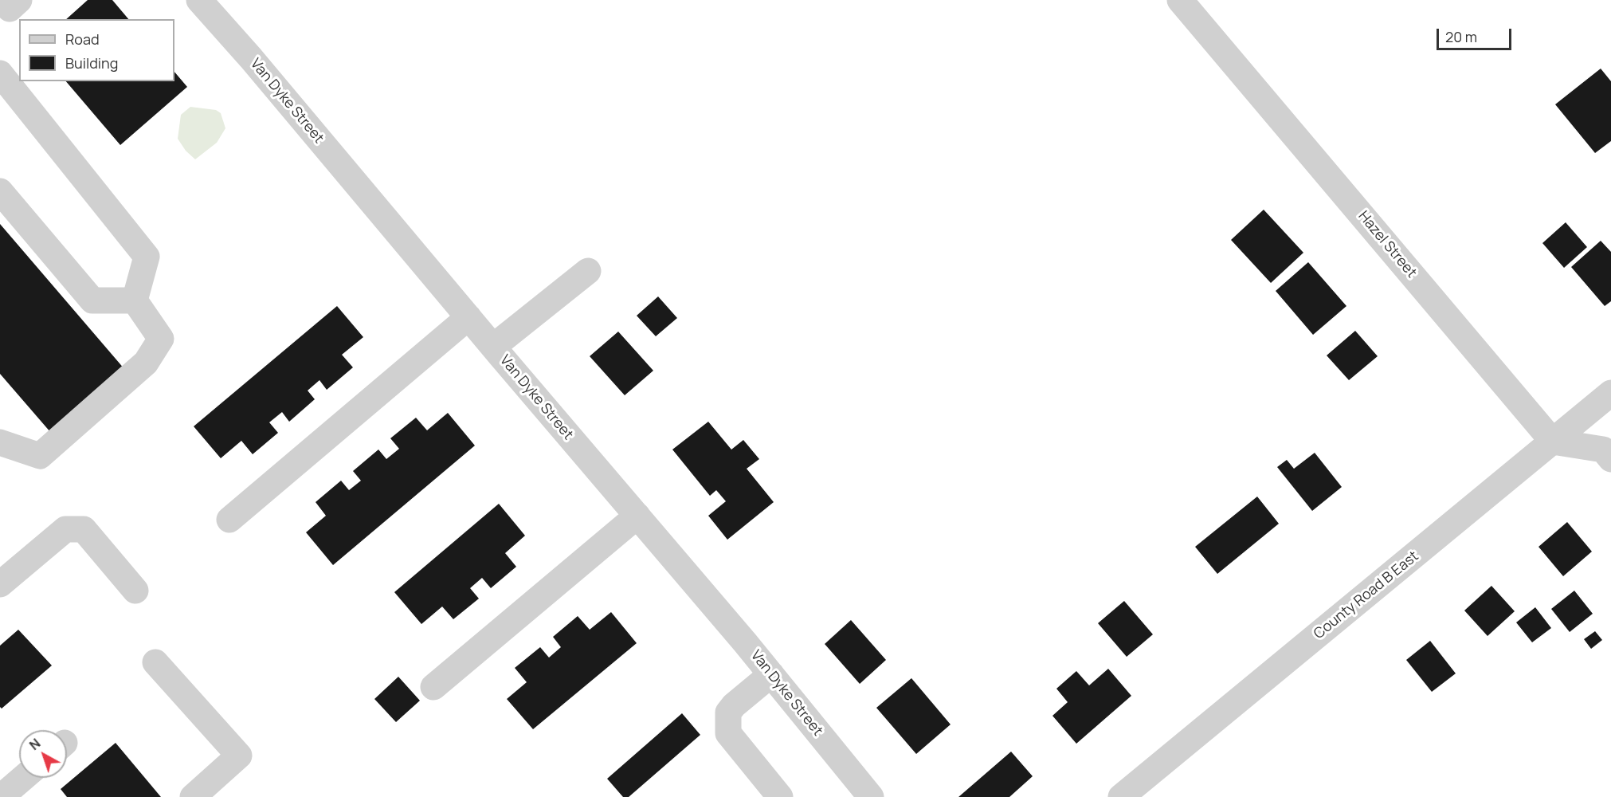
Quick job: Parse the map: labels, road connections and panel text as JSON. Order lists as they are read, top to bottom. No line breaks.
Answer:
{"streets":{"street":["Van Dyke Street","Hazel Street","County Road B East"]},"crossings":[["Hazel Street","County Road B East"]],"legend":["Road","Building"],"scale_bar":"20 m","north":"top left"}
